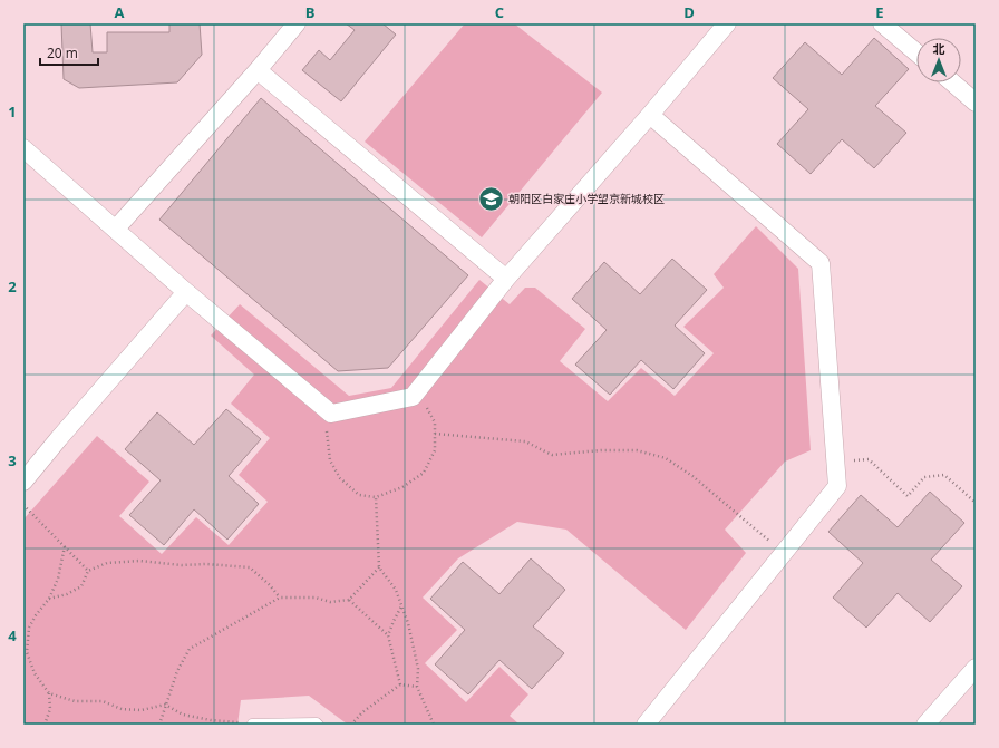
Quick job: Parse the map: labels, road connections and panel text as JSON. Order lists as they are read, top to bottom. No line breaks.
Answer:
{"places":{"school or university":["朝阳区白家庄小学望京新城校区"]},"scale_bar":"20 m","north":"top","grid":{"columns":["A","B","C","D","E"],"rows":["1","2","3","4"]}}
